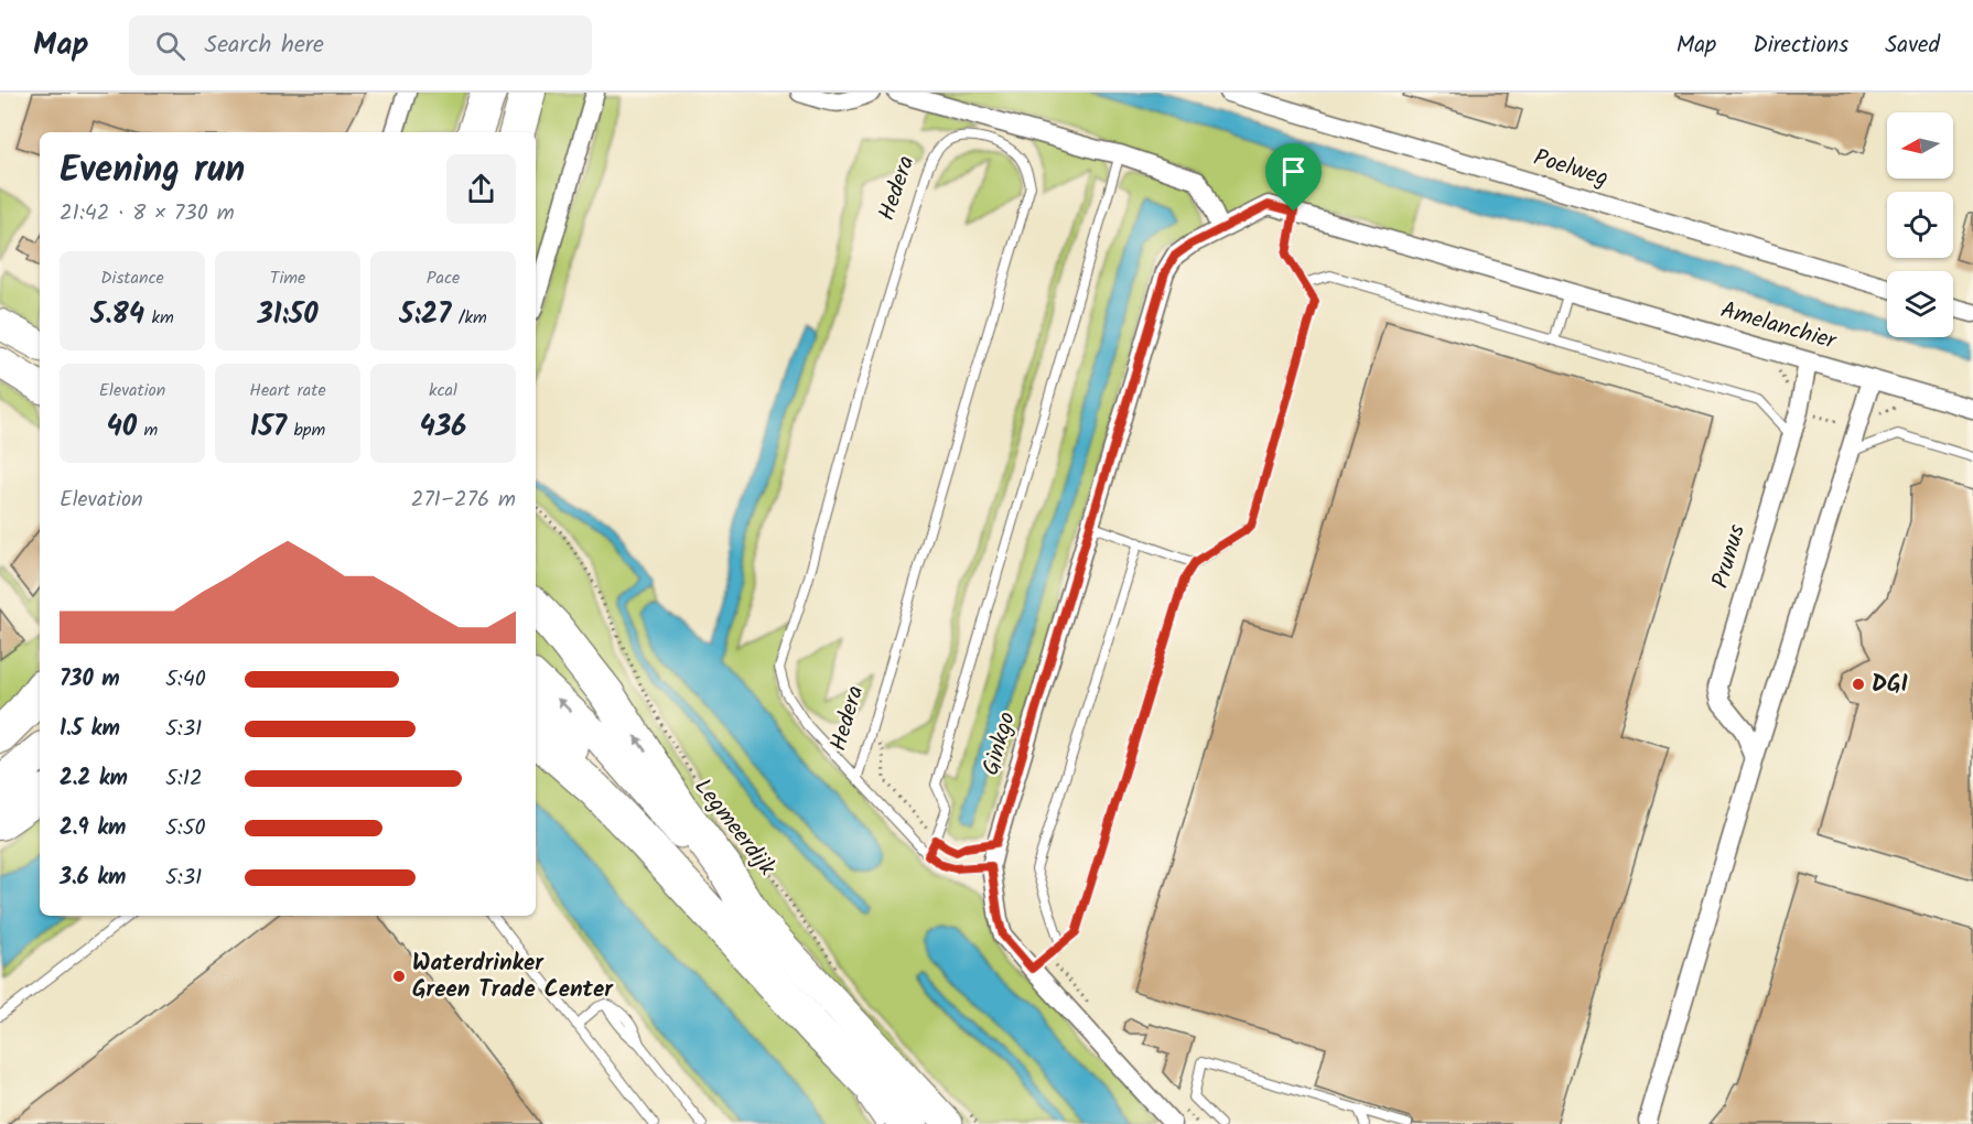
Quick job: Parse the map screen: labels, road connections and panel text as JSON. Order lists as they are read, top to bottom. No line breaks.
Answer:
{"streets":{"main road":["Legmeerdijk"],"street":["Poelweg","Amelanchier","Prunus","Ginkgo"],"lane":["Hedera"]},"crossings":[["Hedera","Ginkgo"],["Amelanchier","Prunus"],["Amelanchier","Ginkgo"]],"places":["DGI","Waterdrinker Green Trade Center"],"north":"left","page":{"header":"Map","search":"Search here","nav":["Map","Directions","Saved"],"heading":["Evening run","21:42 · 8 × 730 m"],"stats":[["Distance","5.84 km"],["Time","31:50"],["Pace","5:27 /km"],["Elevation","40 m"],["Heart rate","157 bpm"],["kcal","436"]],"chart":["Elevation","271–276 m"],"list":[{"name":"730 m","note":"5:40"},{"name":"1.5 km","note":"5:31"},{"name":"2.2 km","note":"5:12"},{"name":"2.9 km","note":"5:50"},{"name":"3.6 km","note":"5:31"}]}}
